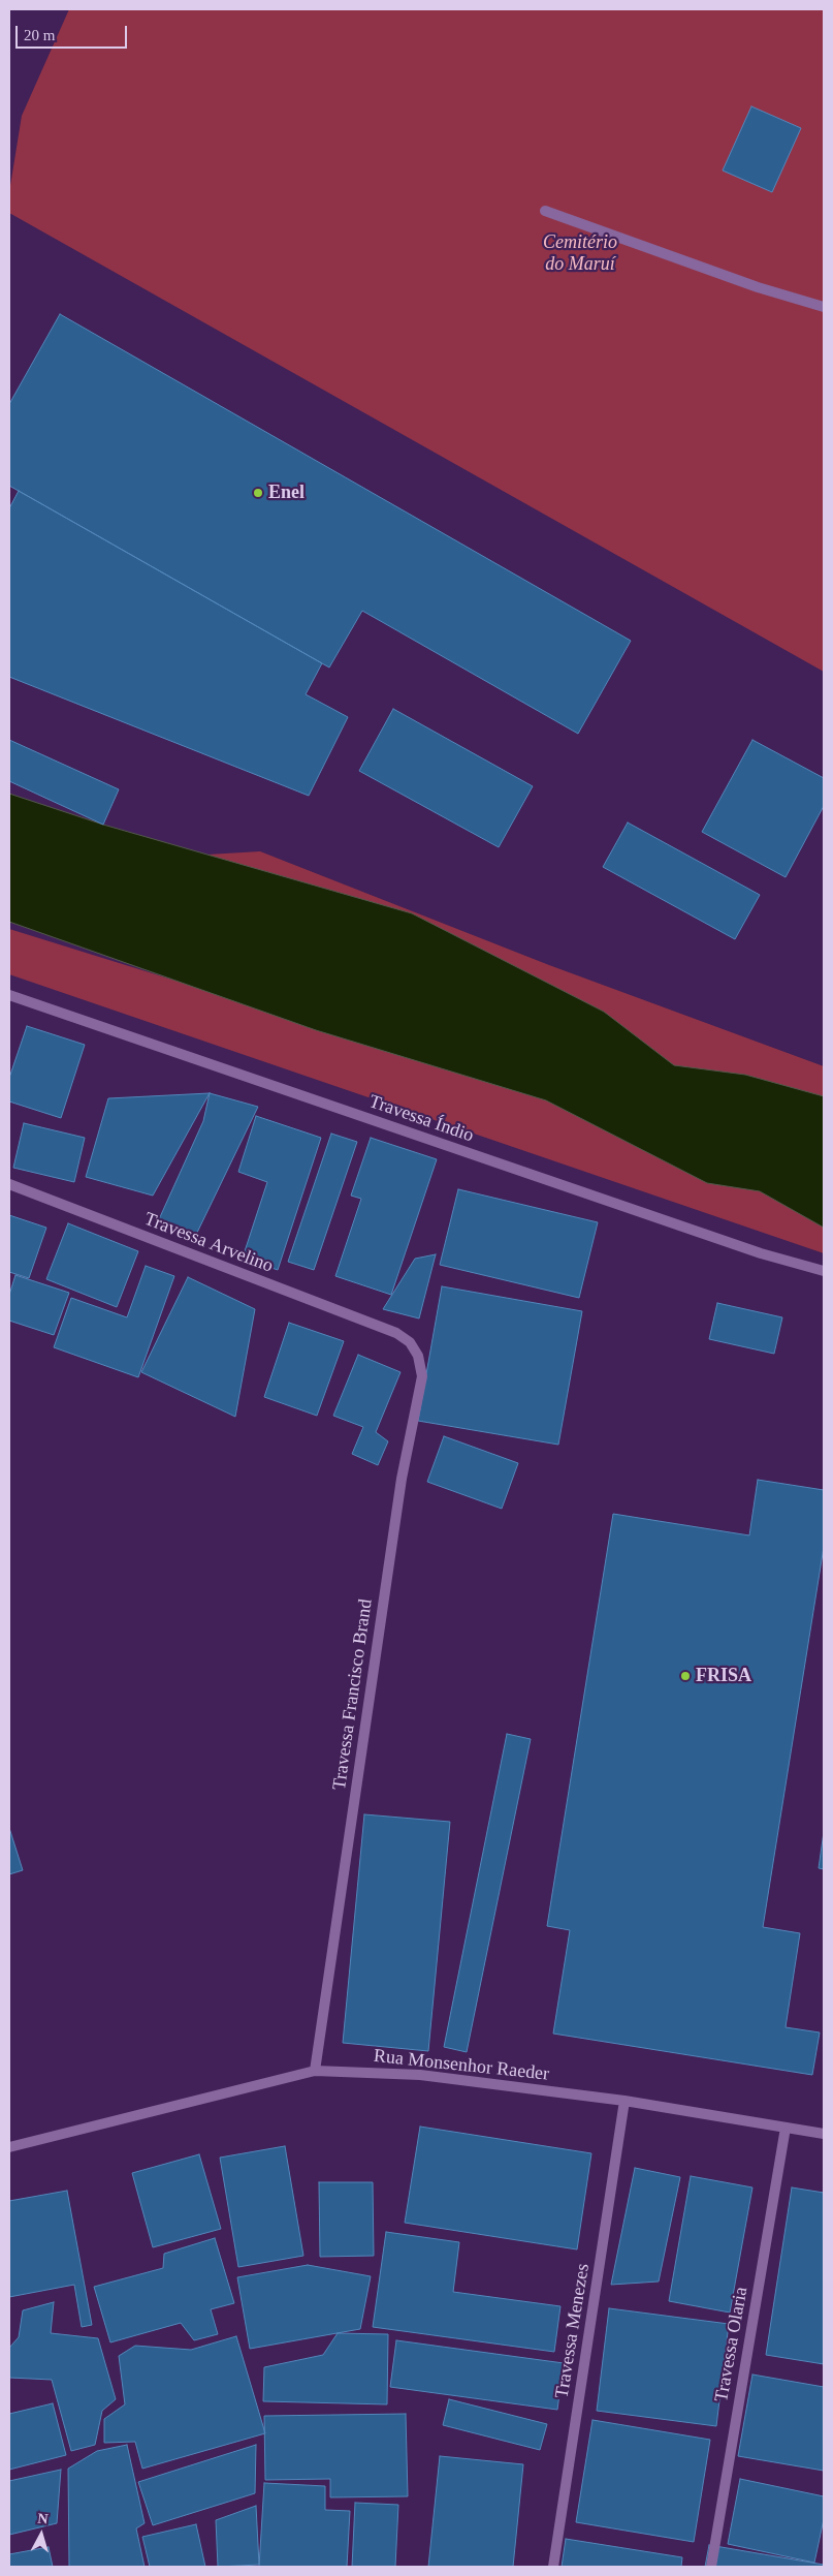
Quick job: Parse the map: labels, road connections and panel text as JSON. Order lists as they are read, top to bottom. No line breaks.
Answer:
{"streets":{"street":["Travessa Índio","Travessa Arvelino","Travessa Francisco Brand","Rua Monsenhor Raeder","Travessa Menezes","Travessa Olaria"]},"crossings":[["Travessa Arvelino","Travessa Francisco Brand"],["Travessa Francisco Brand","Rua Monsenhor Raeder"],["Rua Monsenhor Raeder","Travessa Menezes"],["Rua Monsenhor Raeder","Travessa Olaria"]],"parks":["Cemitério do Maruí"],"places":["Enel","FRISA"],"scale_bar":"20 m","north":"top"}
